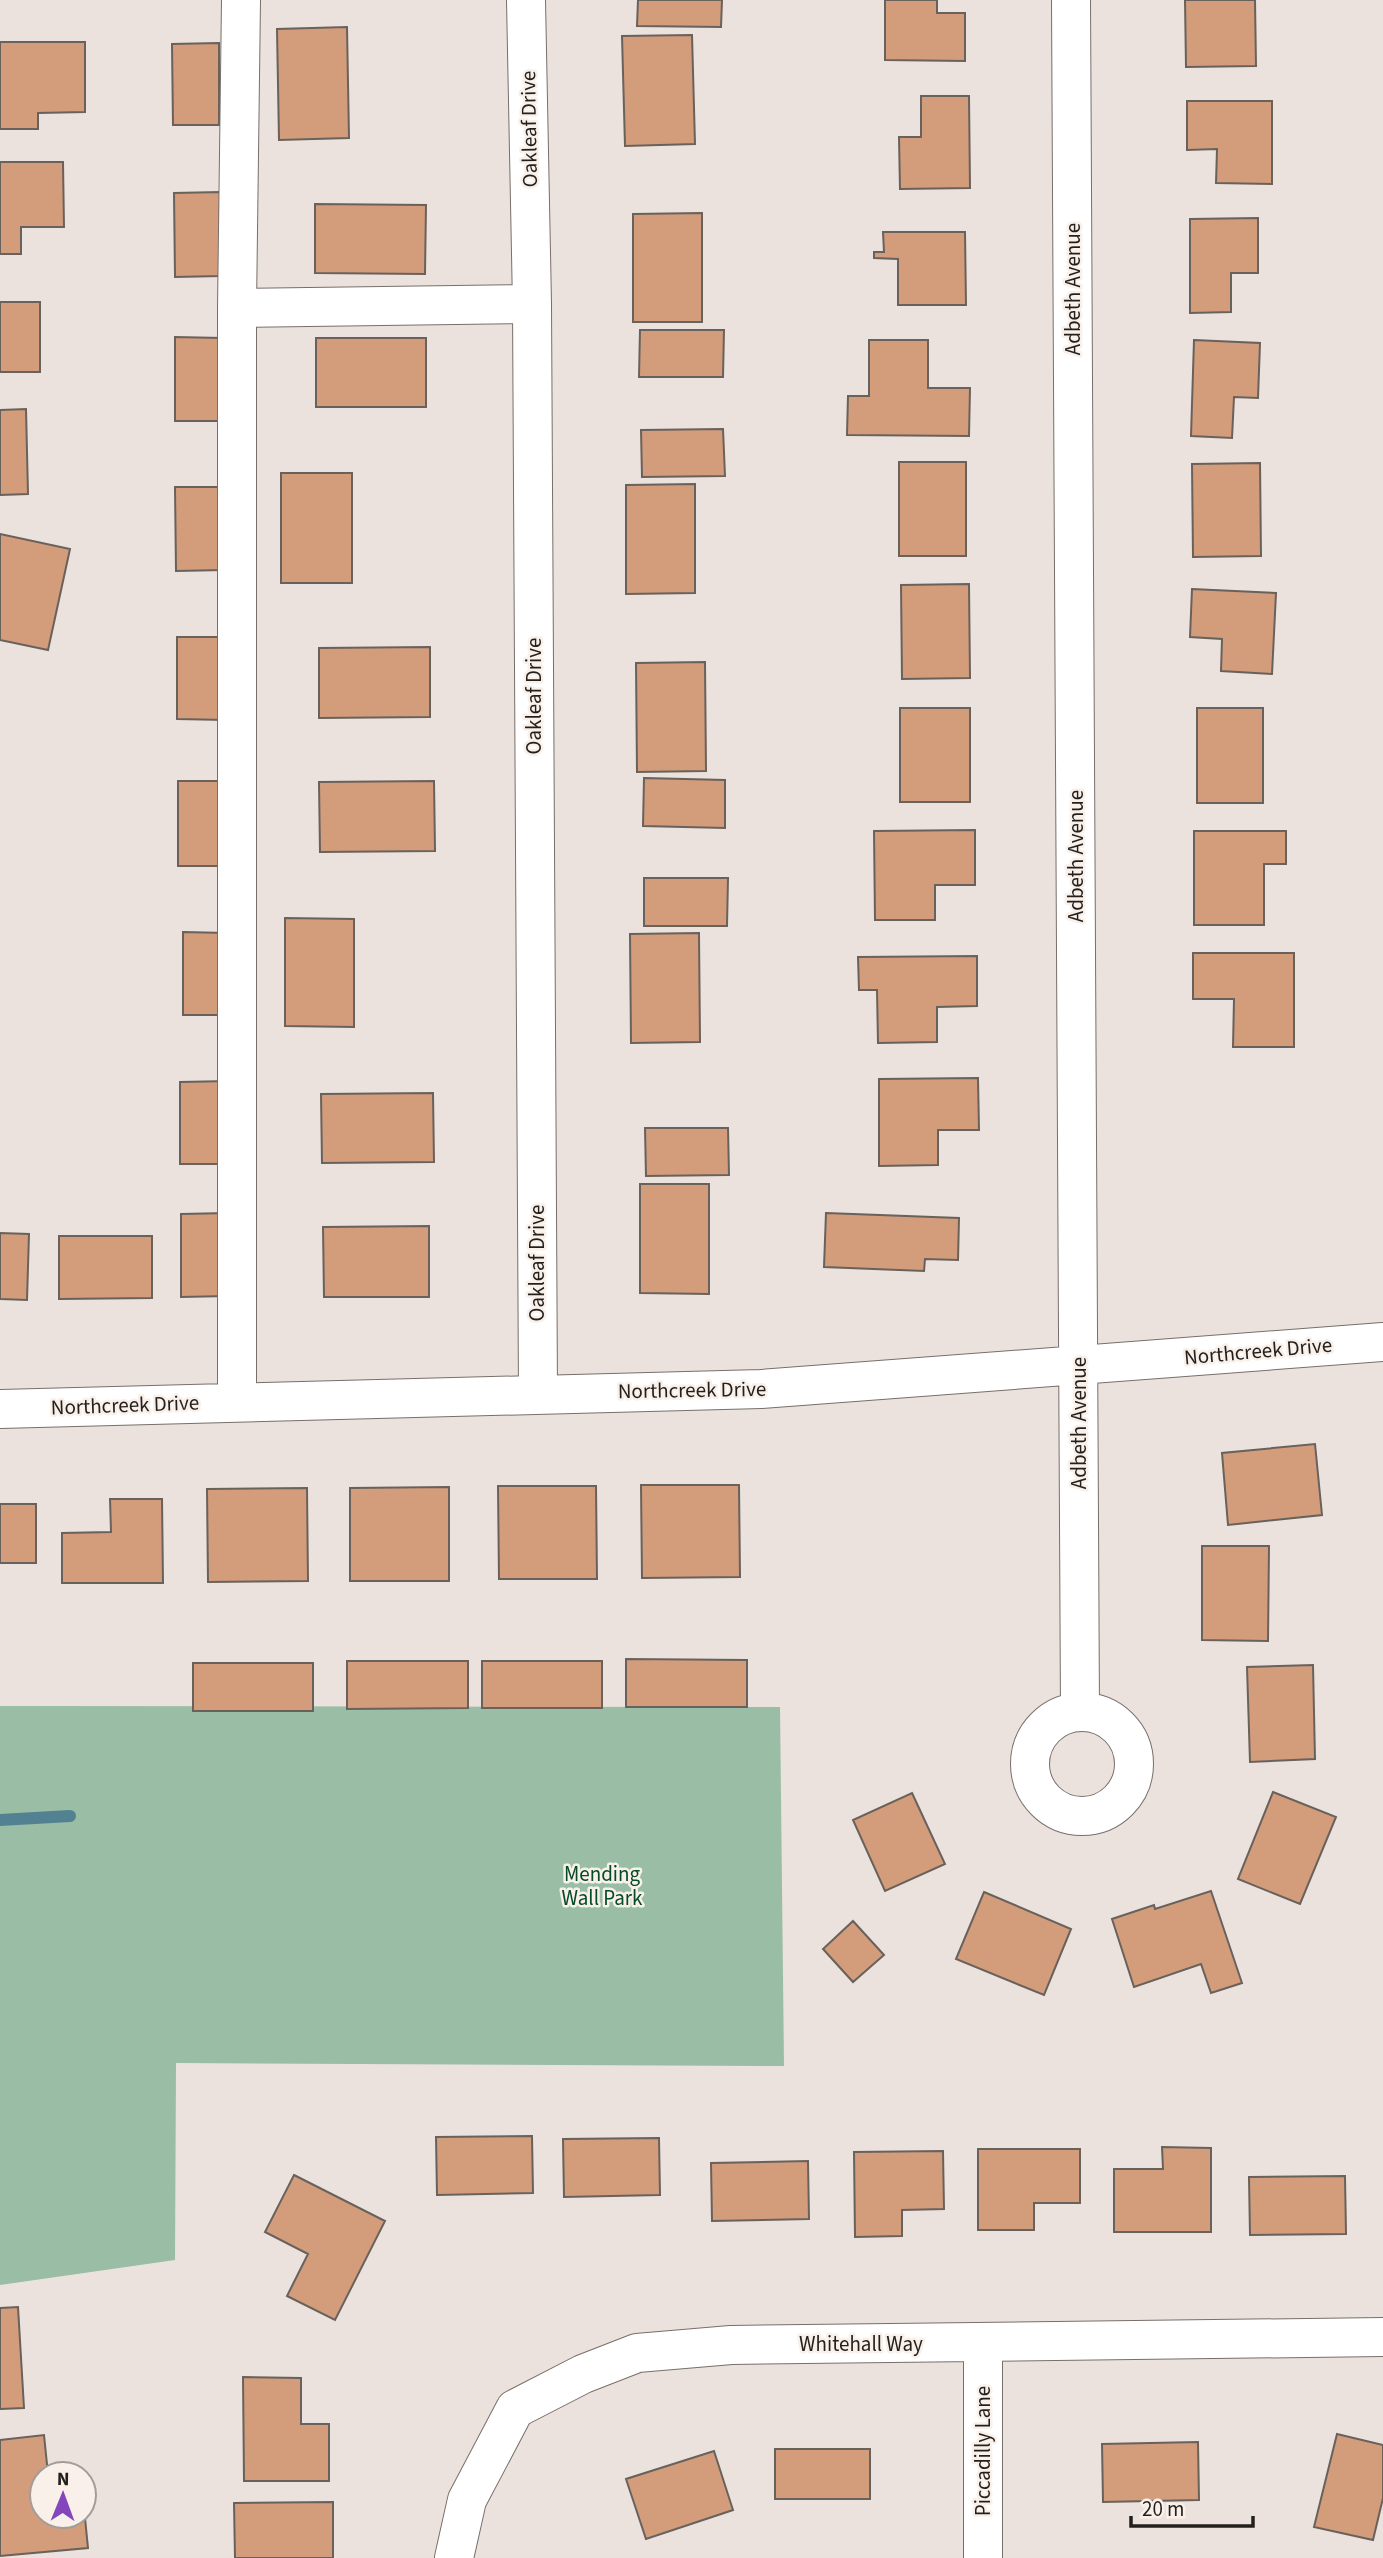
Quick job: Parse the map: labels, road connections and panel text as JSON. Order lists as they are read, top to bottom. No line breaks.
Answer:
{"streets":{"street":["Oakleaf Drive","Adbeth Avenue","Northcreek Drive","Whitehall Way","Piccadilly Lane"]},"crossings":[["Oakleaf Drive","Northcreek Drive"],["Adbeth Avenue","Northcreek Drive"],["Whitehall Way","Piccadilly Lane"]],"parks":["Mending Wall Park"],"scale_bar":"20 m","north":"top"}
